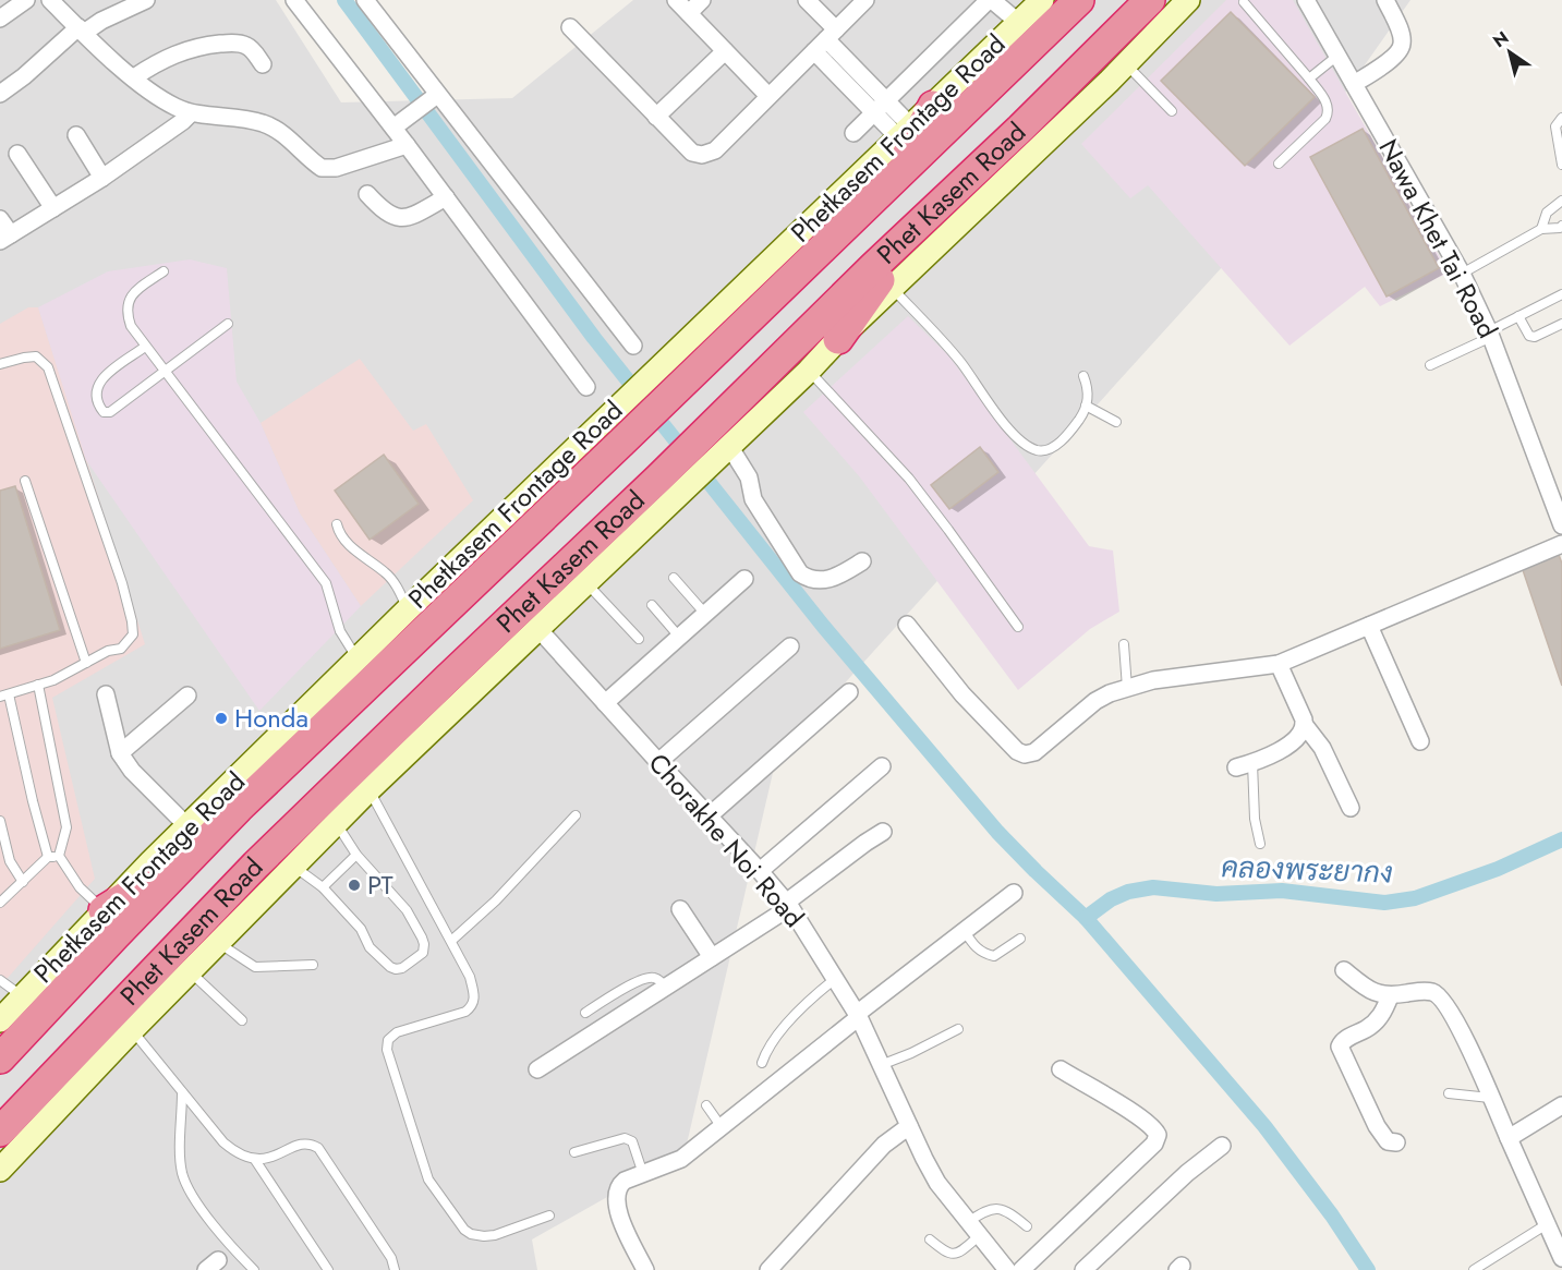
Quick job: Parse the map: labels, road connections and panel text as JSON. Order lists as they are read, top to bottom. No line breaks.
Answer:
{"streets":{"highway":["Phet Kasem Road"],"main road":["Phetkasem Frontage Road"],"street":["Nawa Khet Tai Road","Chorakhe Noi Road"]},"crossings":[["Phetkasem Frontage Road","Phet Kasem Road"]],"water":["คลองพระยากง"],"places":["Honda","PT"],"north":"top left"}
